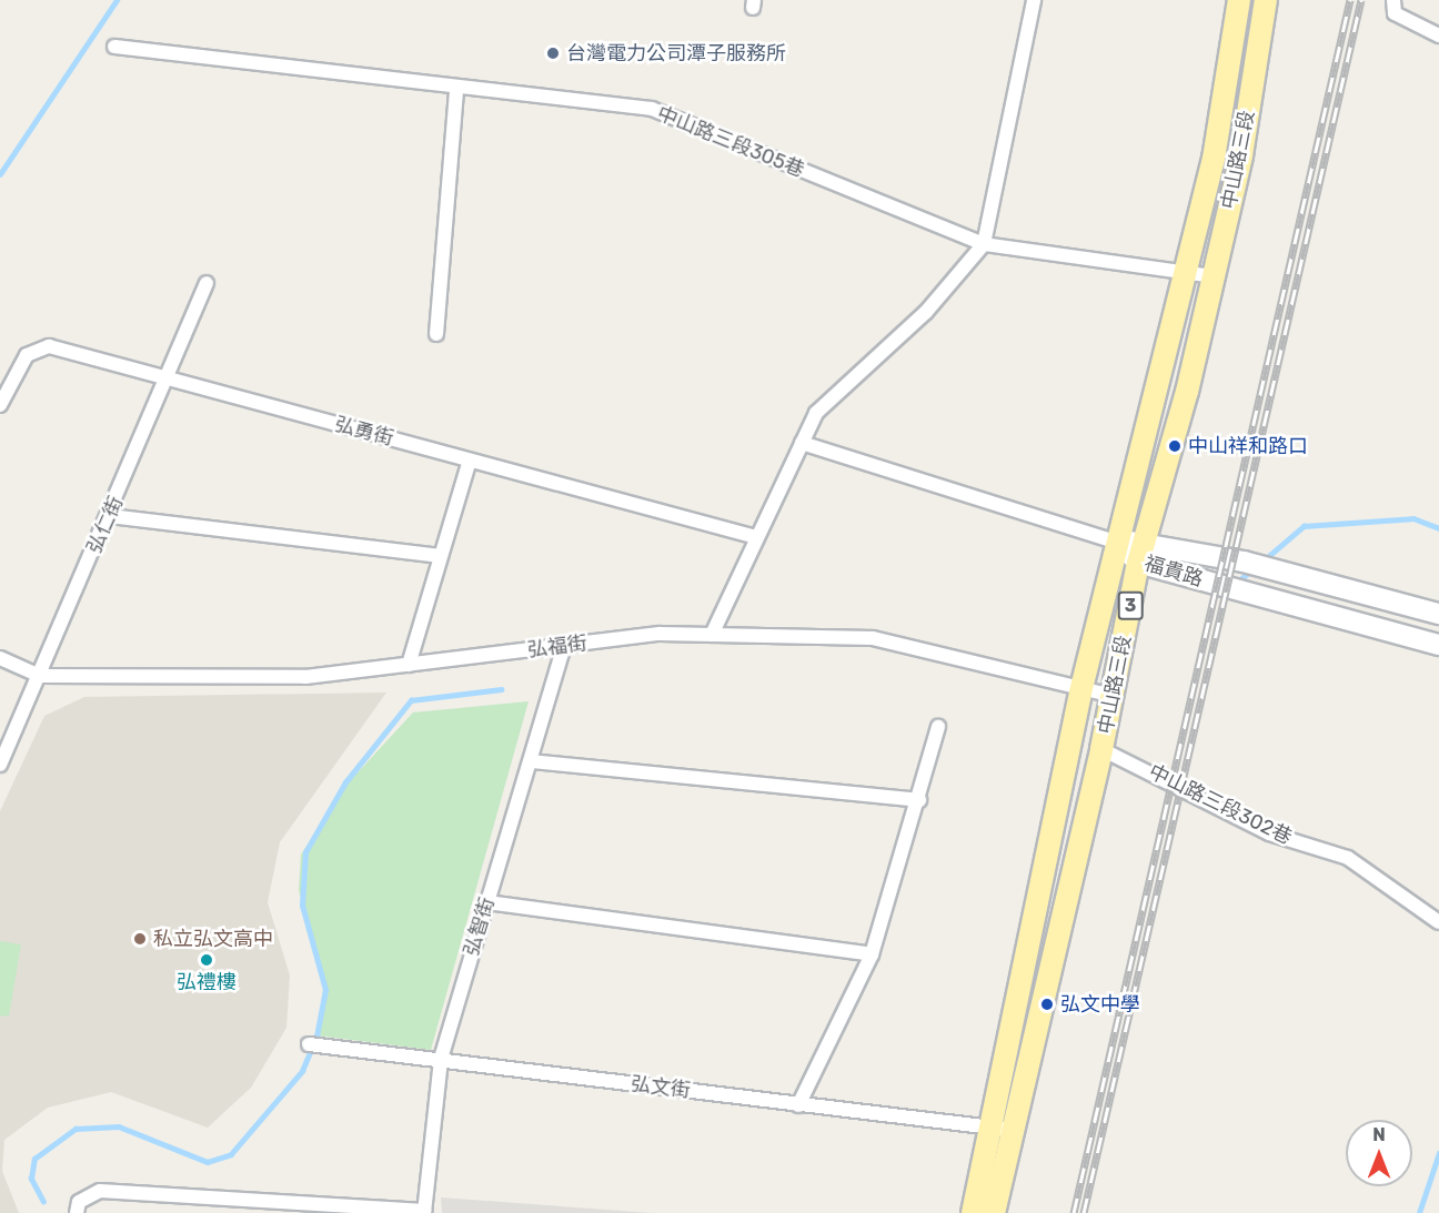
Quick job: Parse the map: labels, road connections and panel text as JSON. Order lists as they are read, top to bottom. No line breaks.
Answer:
{"streets":{"main road":["中山路三段","3"],"street":["中山路三段305巷","弘勇街","弘仁街","福貴路","弘福街","中山路三段302巷","弘智街","弘文街"]},"crossings":[["中山路三段305巷","中山路三段"],["中山路三段","福貴路"],["中山路三段","弘福街"],["中山路三段","中山路三段302巷"],["中山路三段","弘文街"],["弘勇街","弘仁街"],["弘仁街","弘福街"],["弘福街","弘智街"],["弘智街","弘文街"]],"places":["台灣電力公司潭子服務所","中山祥和路口","私立弘文高中","弘禮樓","弘文中學"],"north":"top"}
